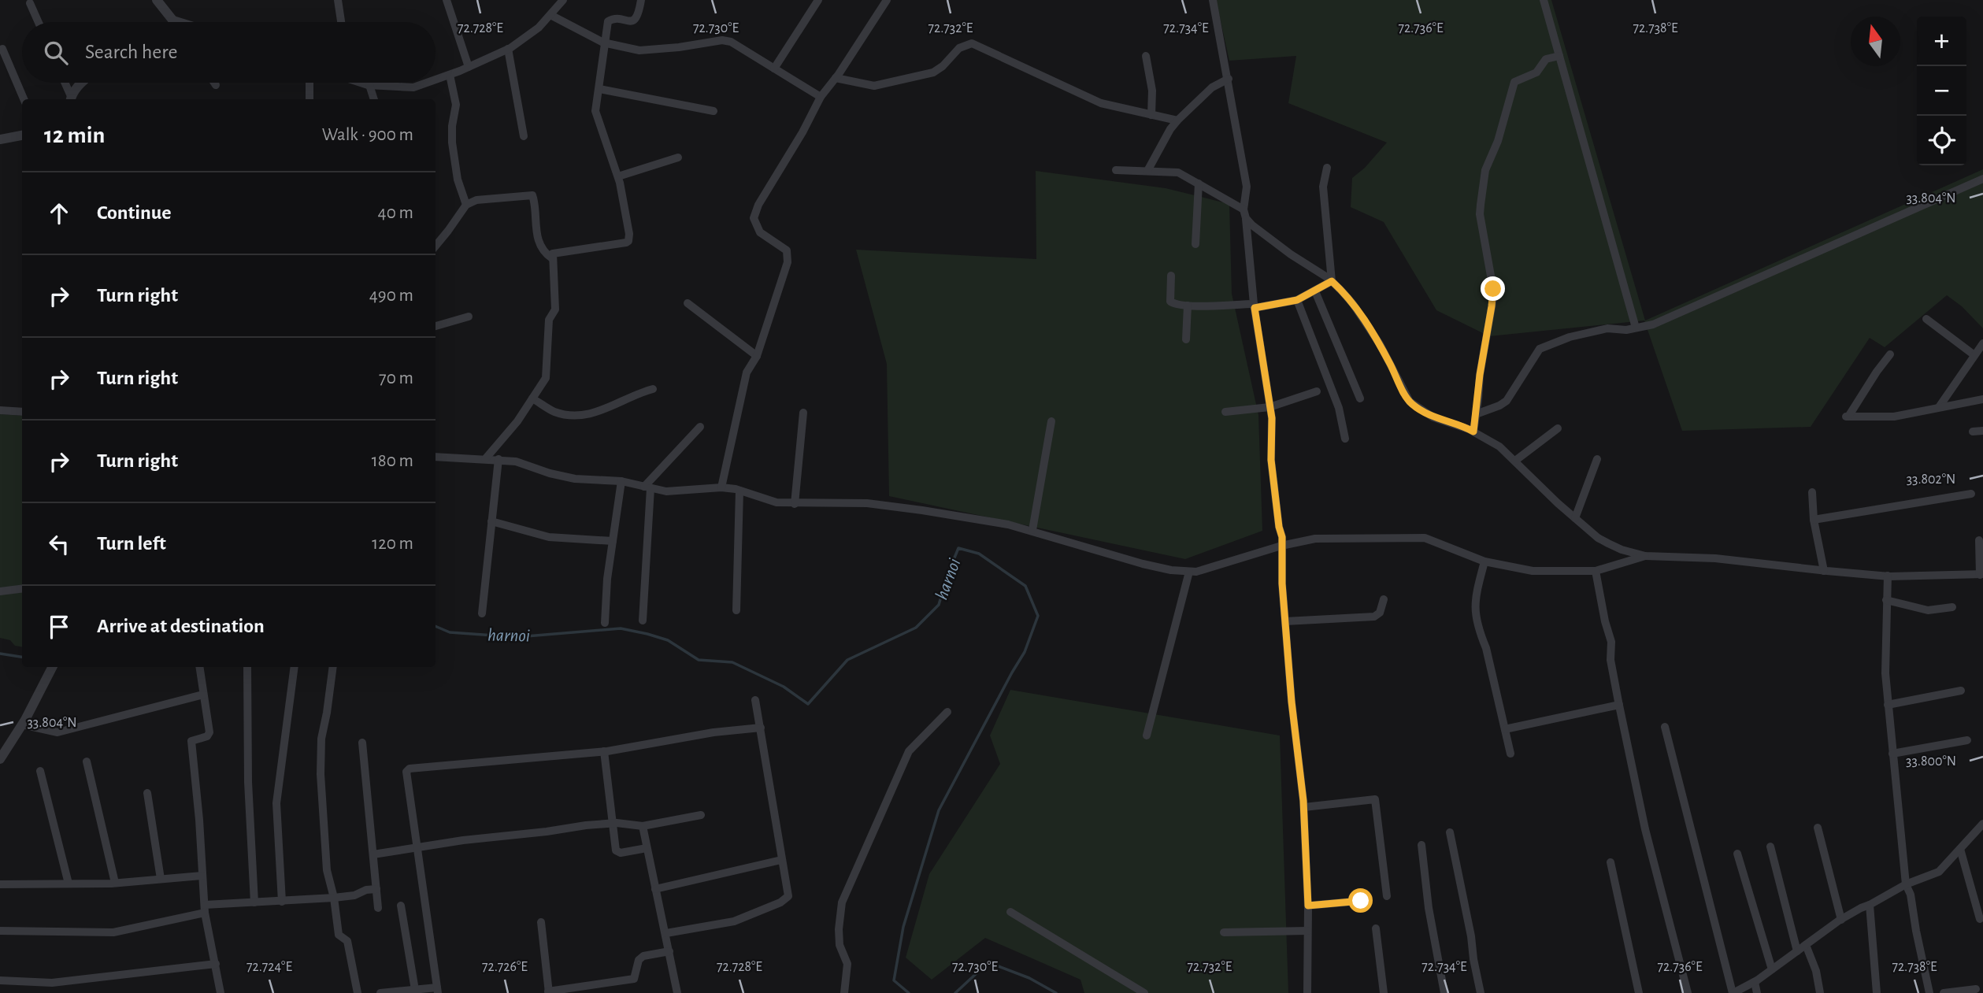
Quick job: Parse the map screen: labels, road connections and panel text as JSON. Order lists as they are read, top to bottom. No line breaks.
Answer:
{"water":["harnoi"],"north":"top","page":{"map_buttons":["+","−"],"search":"Search here","heading":["12 min","Walk · 900 m"],"list":[["Continue","40 m"],["Turn right","490 m"],["Turn right","70 m"],["Turn right","180 m"],["Turn left","120 m"],"Arrive at destination"]},"coordinates":["72.728°E","72.730°E","72.732°E","72.734°E","72.736°E","72.738°E","33.804°N","33.802°N","33.800°N","72.724°E","72.726°E"]}
